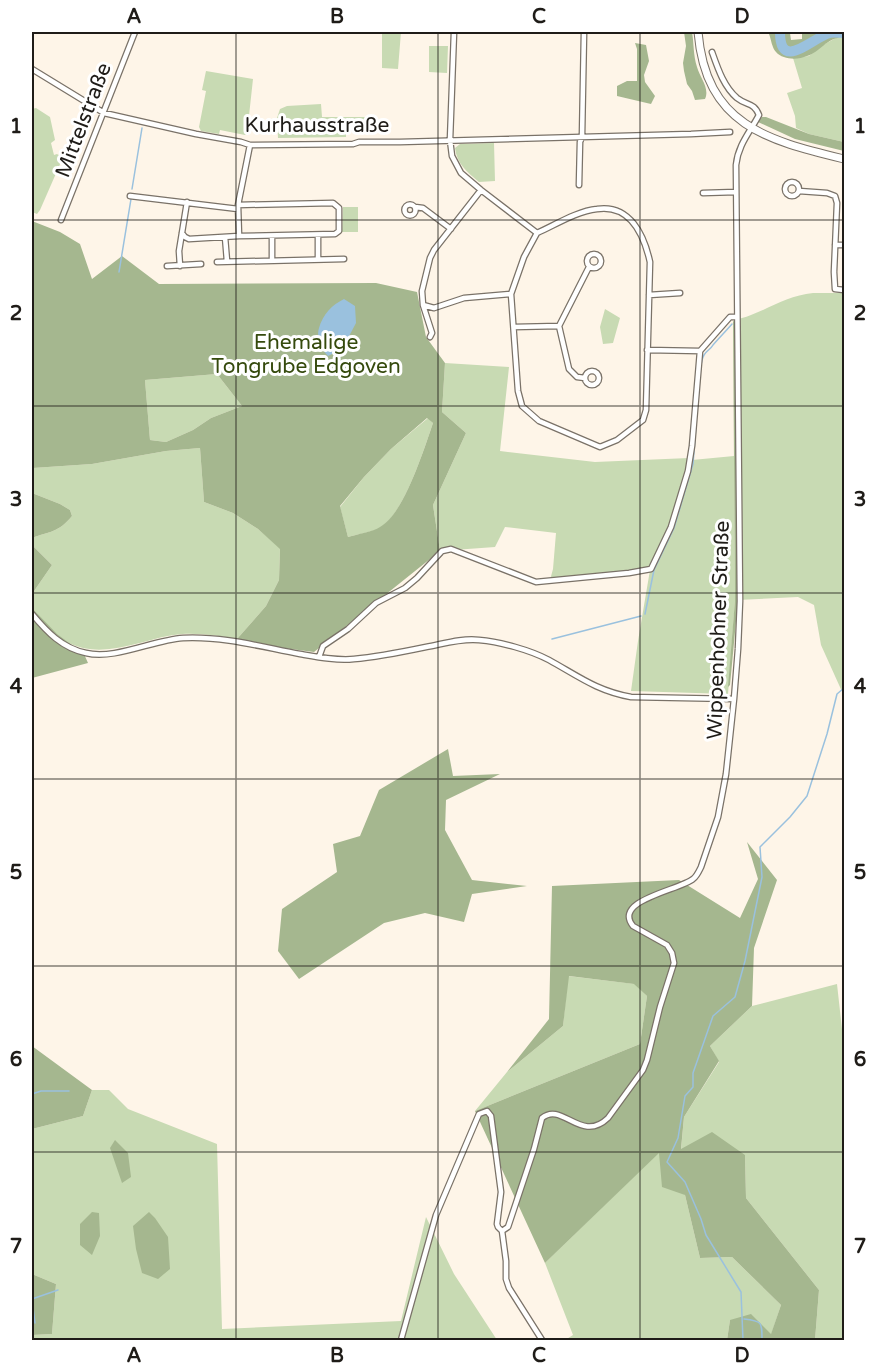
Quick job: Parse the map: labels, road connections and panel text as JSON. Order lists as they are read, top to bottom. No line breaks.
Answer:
{"streets":{"street":["Mittelstraße","Kurhausstraße","Wippenhohner Straße"]},"crossings":[["Mittelstraße","Kurhausstraße"]],"parks":["Ehemalige Tongrube Edgoven"],"grid":{"columns":["A","B","C","D"],"rows":["1","2","3","4","5","6","7"]}}
